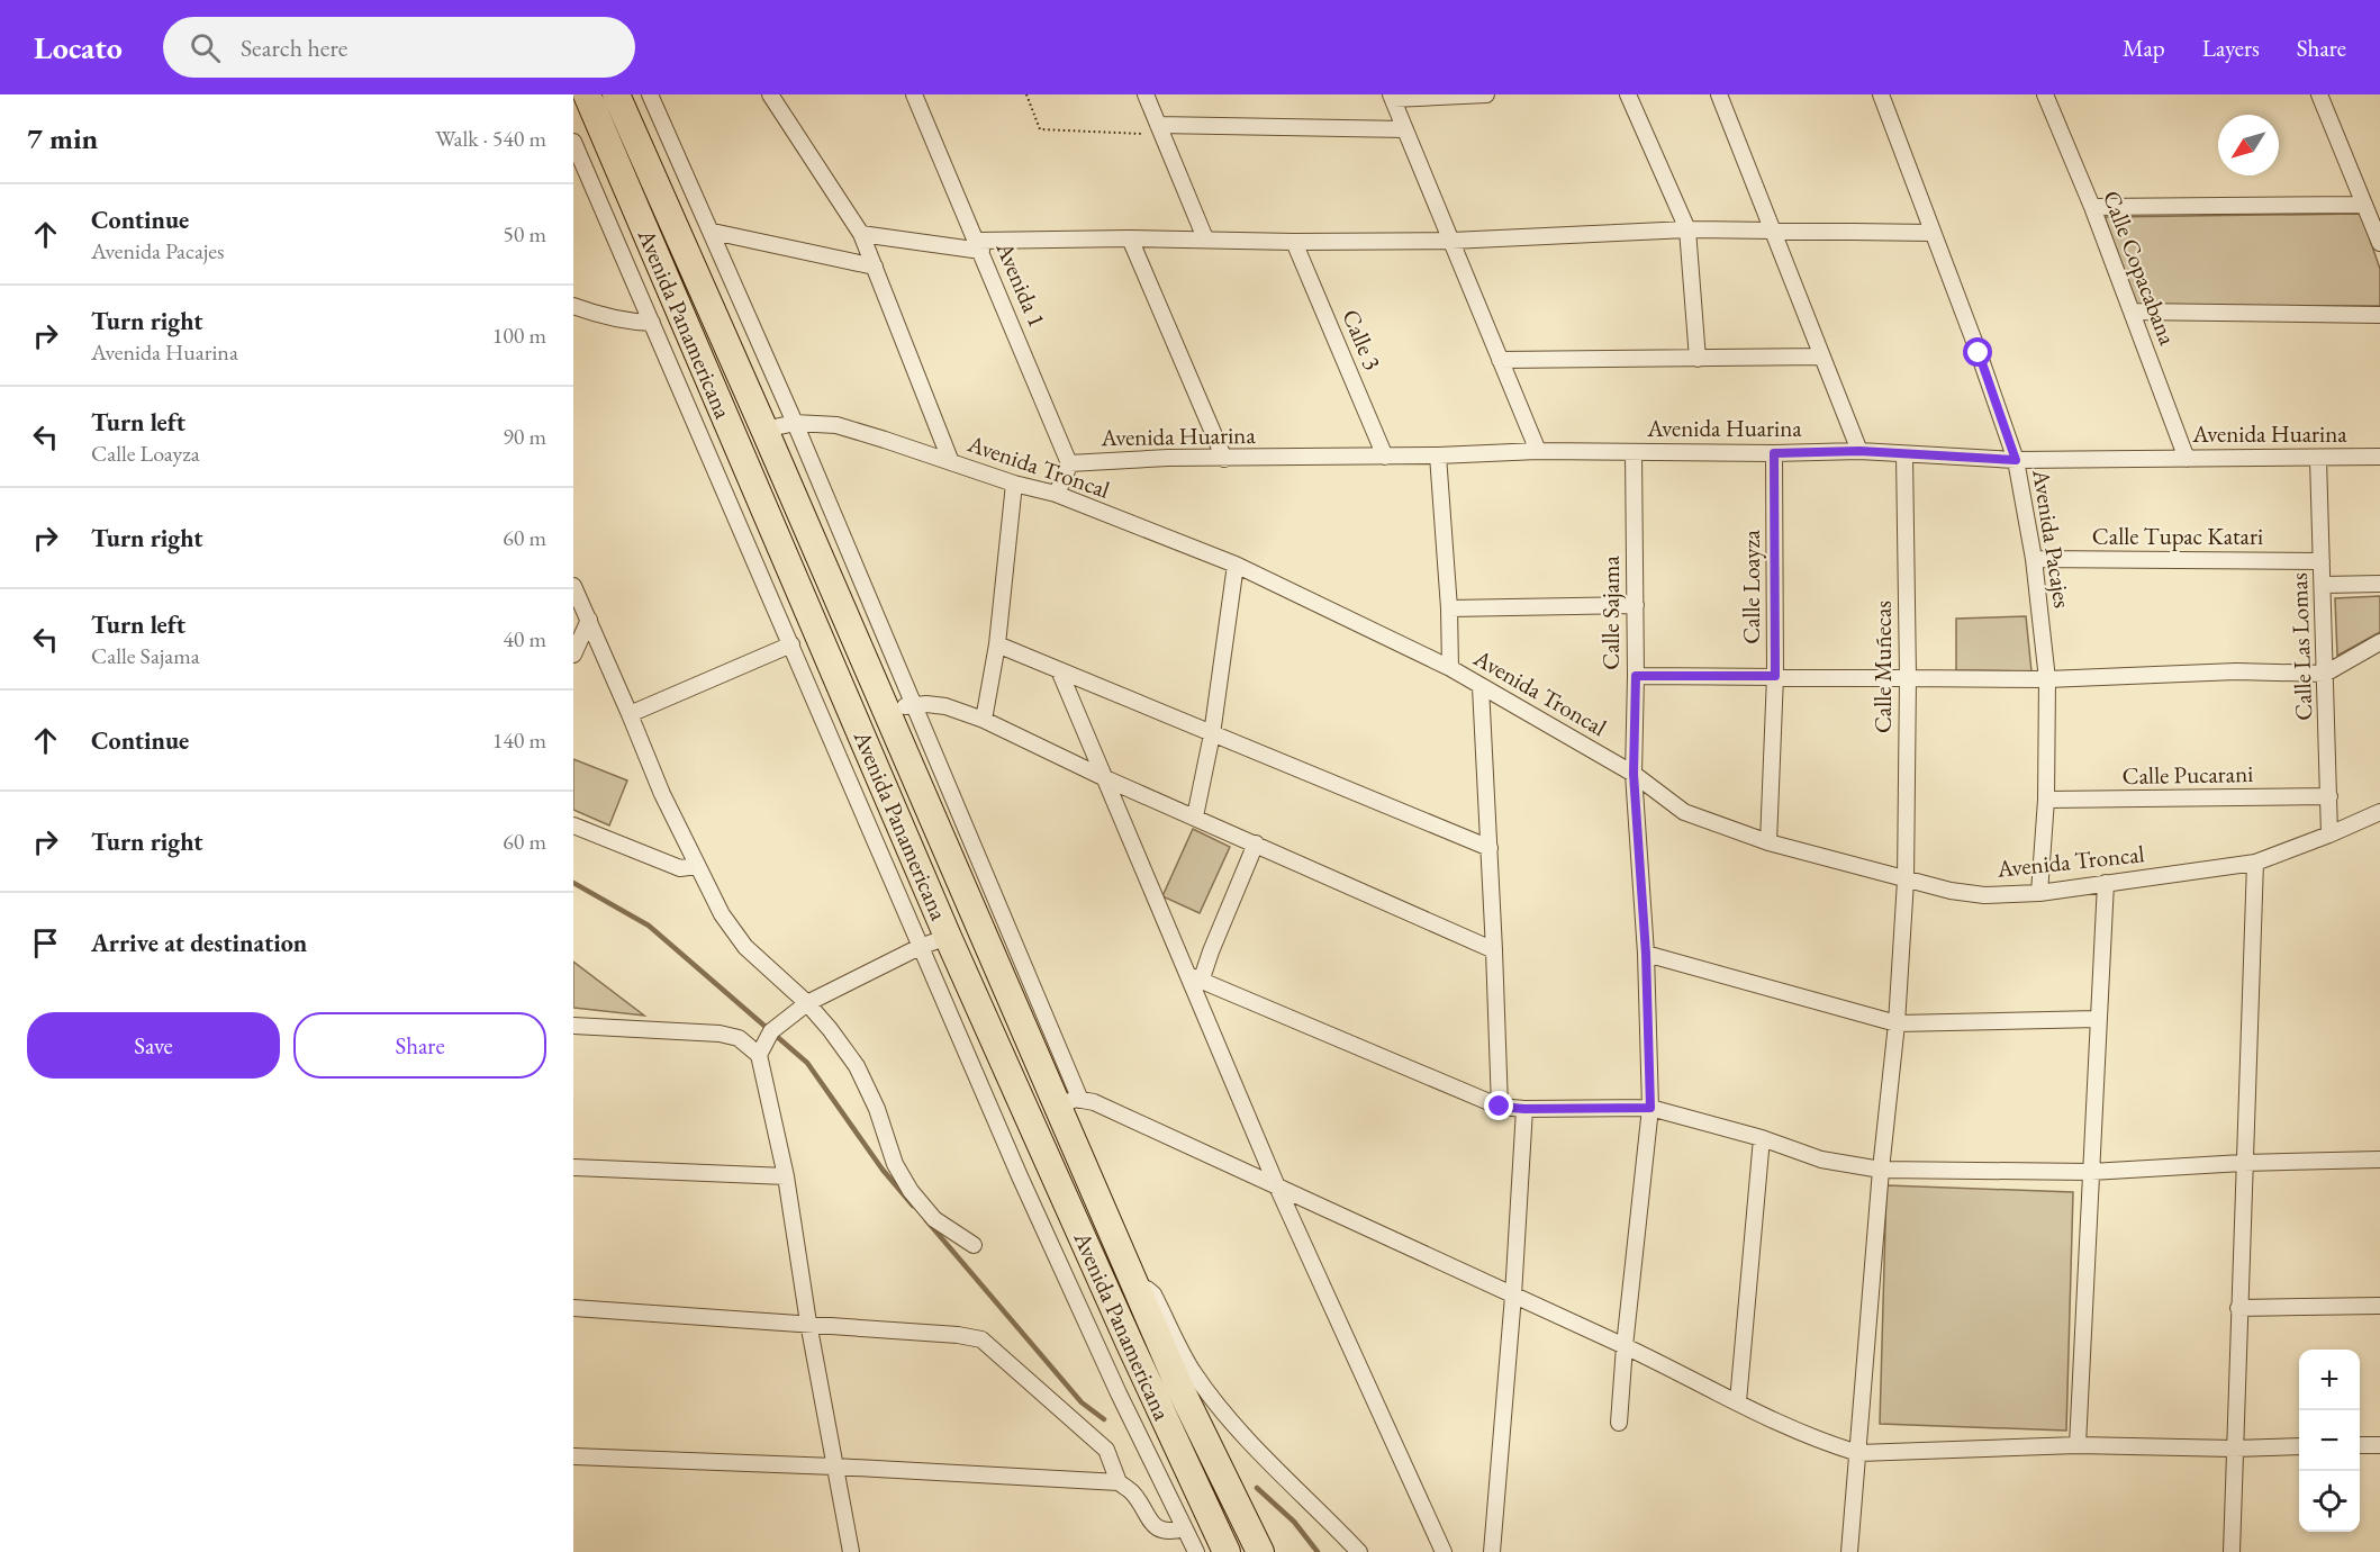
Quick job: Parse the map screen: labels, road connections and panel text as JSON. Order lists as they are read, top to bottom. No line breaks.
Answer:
{"streets":{"highway":["Avenida Panamericana"],"street":["Calle Copacabana","Avenida 1","Calle 3","Avenida Huarina","Avenida Troncal","Calle Tupac Katari","Avenida Pacajes","Calle Loayza","Calle Sajama","Calle Las Lomas","Calle Muñecas","Calle Pucarani"]},"crossings":[["Calle Copacabana","Avenida Huarina"],["Avenida 1","Avenida Huarina"],["Avenida Panamericana","Avenida Troncal"],["Calle 3","Avenida Huarina"],["Avenida Huarina","Avenida Pacajes"],["Avenida Huarina","Calle Loayza"],["Avenida Huarina","Calle Sajama"],["Avenida Huarina","Calle Las Lomas"],["Avenida Huarina","Calle Muñecas"],["Avenida Troncal","Avenida Pacajes"],["Avenida Troncal","Calle Loayza"],["Avenida Troncal","Calle Sajama"],["Avenida Troncal","Calle Las Lomas"],["Avenida Troncal","Calle Muñecas"],["Calle Tupac Katari","Avenida Pacajes"],["Calle Tupac Katari","Calle Las Lomas"],["Avenida Pacajes","Calle Pucarani"],["Calle Las Lomas","Calle Pucarani"]],"north":"bottom left","page":{"header":"Locato","search":"Search here","nav":["Map","Layers","Share"],"heading":["7 min","Walk · 540 m"],"list":[["Continue","Avenida Pacajes","50 m"],["Turn right","Avenida Huarina","100 m"],["Turn left","Calle Loayza","90 m"],["Turn right","60 m"],["Turn left","Calle Sajama","40 m"],["Continue","140 m"],["Turn right","60 m"],"Arrive at destination"],"buttons":["Save","Share"],"map_buttons":["+","−"]}}
